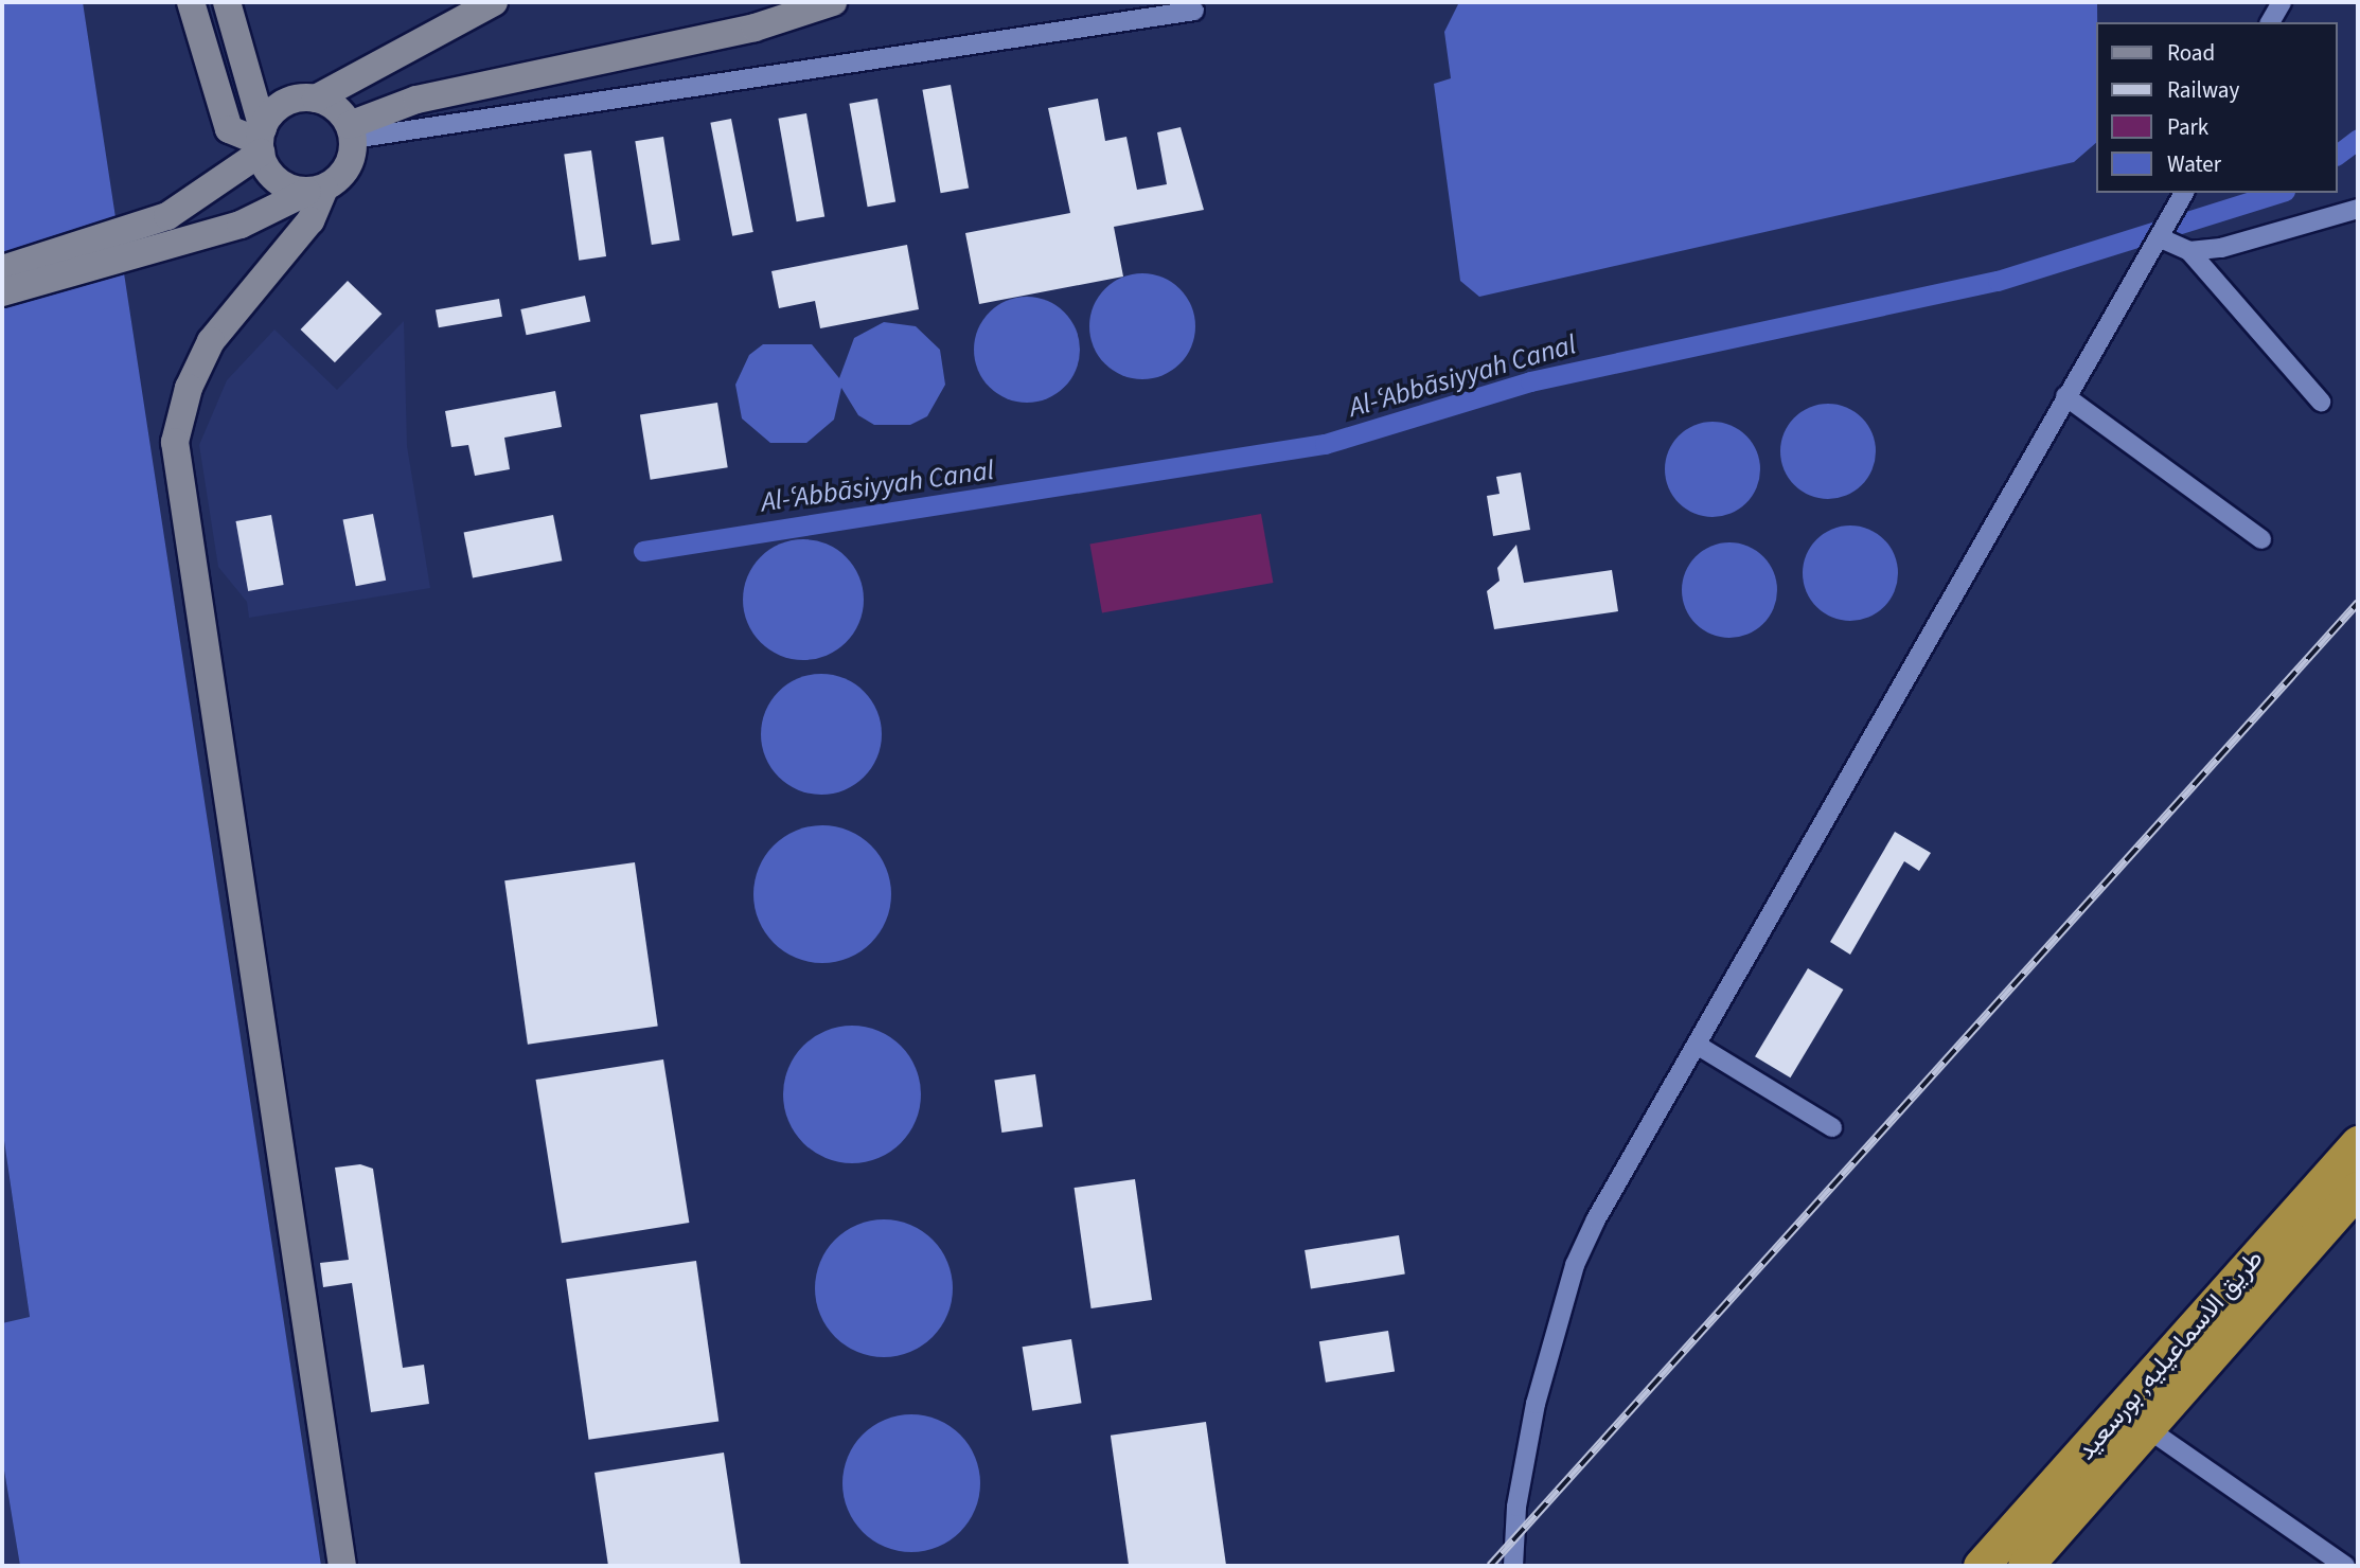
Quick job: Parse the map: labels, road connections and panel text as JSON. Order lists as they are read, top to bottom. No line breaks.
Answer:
{"streets":{"highway":["طريق الاسماعيليه, بورسعيد"]},"water":["Al-ʿAbbāsiyyah Canal"],"legend":["Road","Railway","Park","Water"]}
